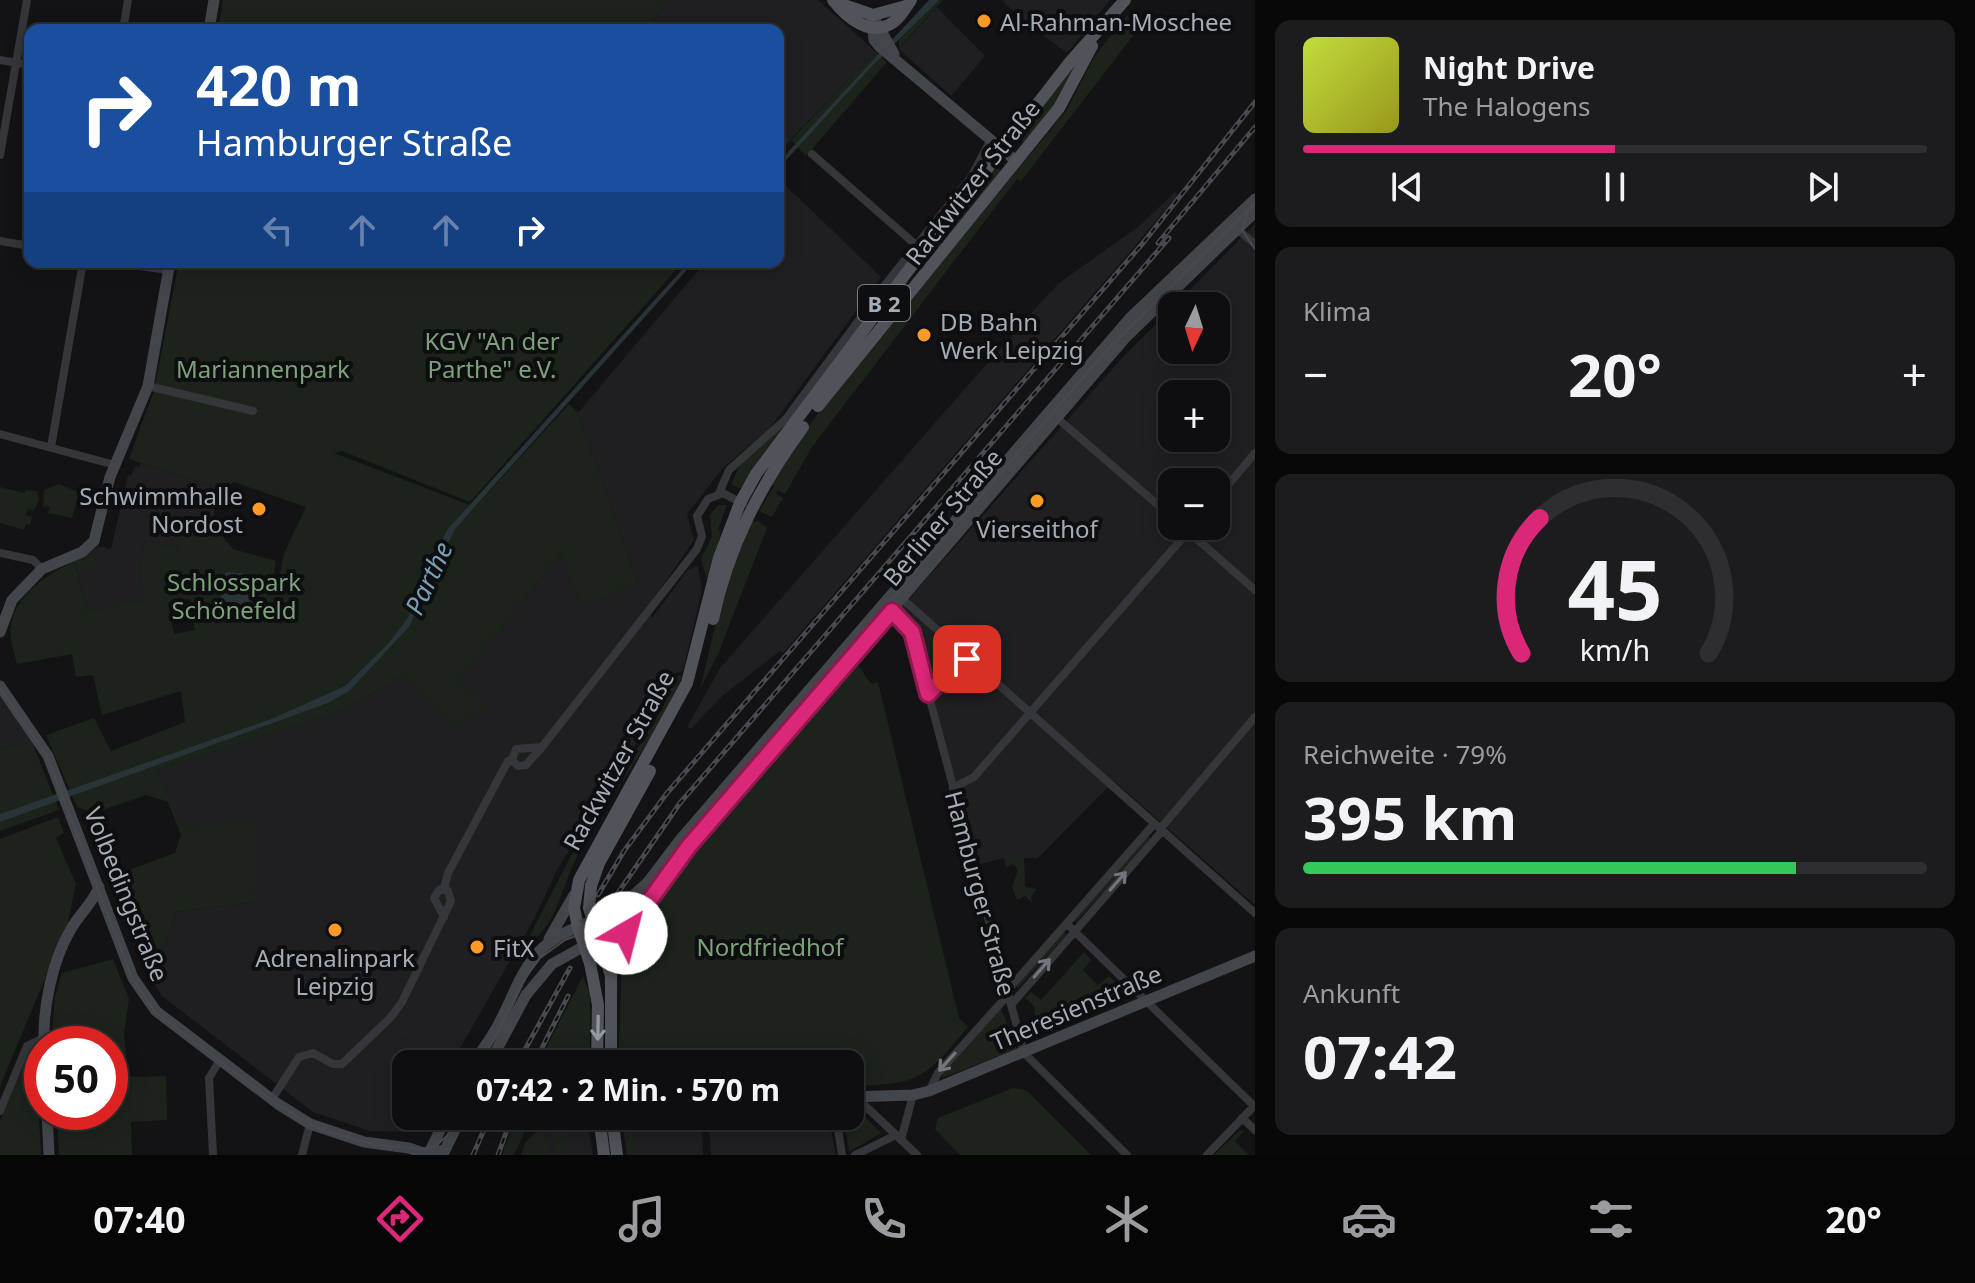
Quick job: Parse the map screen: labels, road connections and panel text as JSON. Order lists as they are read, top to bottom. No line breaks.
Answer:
{"streets":{"main road":["Rackwitzer Straße","B 2","Berliner Straße","Volbedingstraße","Theresienstraße"],"street":["Hamburger Straße"]},"crossings":[["Rackwitzer Straße","B 2"],["Rackwitzer Straße","Berliner Straße"],["B 2","Berliner Straße"],["Berliner Straße","Hamburger Straße"],["Hamburger Straße","Theresienstraße"]],"water":["Parthe"],"parks":["KGV \"An der Parthe\" e.V.","Mariannenpark","Schlosspark Schönefeld","Nordfriedhof"],"places":["Al-Rahman-Moschee","DB Bahn Werk Leipzig","Vierseithof","Schwimmhalle Nordost","Adrenalinpark Leipzig","FitX"],"north":"bottom","page":{"turn":["420 m","Hamburger Straße"],"song":["Night Drive","The Halogens"],"tile":["Klima",["Reichweite · 79%","395 km"],["Ankunft","07:42"]],"map_buttons":["+","−"],"heat":["−","20°","+"],"limit":"50","trip":"07:42 · 2 Min. · 570 m","tabs":["07:40","20°"],"gauge":["45","km/h"]}}
